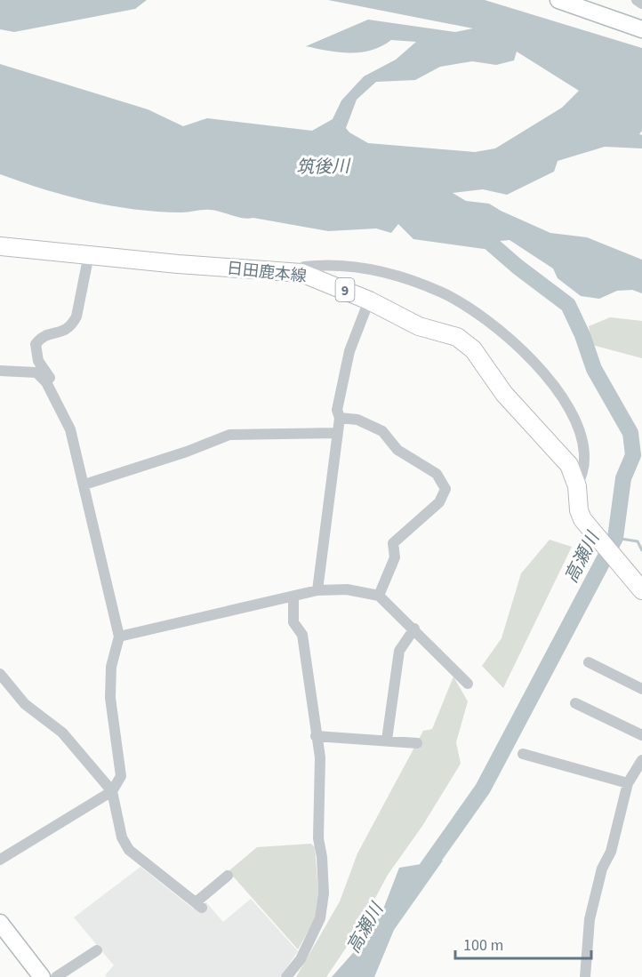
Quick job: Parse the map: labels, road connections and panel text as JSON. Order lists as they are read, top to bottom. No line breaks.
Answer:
{"streets":{"main road":["日田鹿本線","9"]},"water":["筑後川","高瀬川"],"scale_bar":"100 m"}
